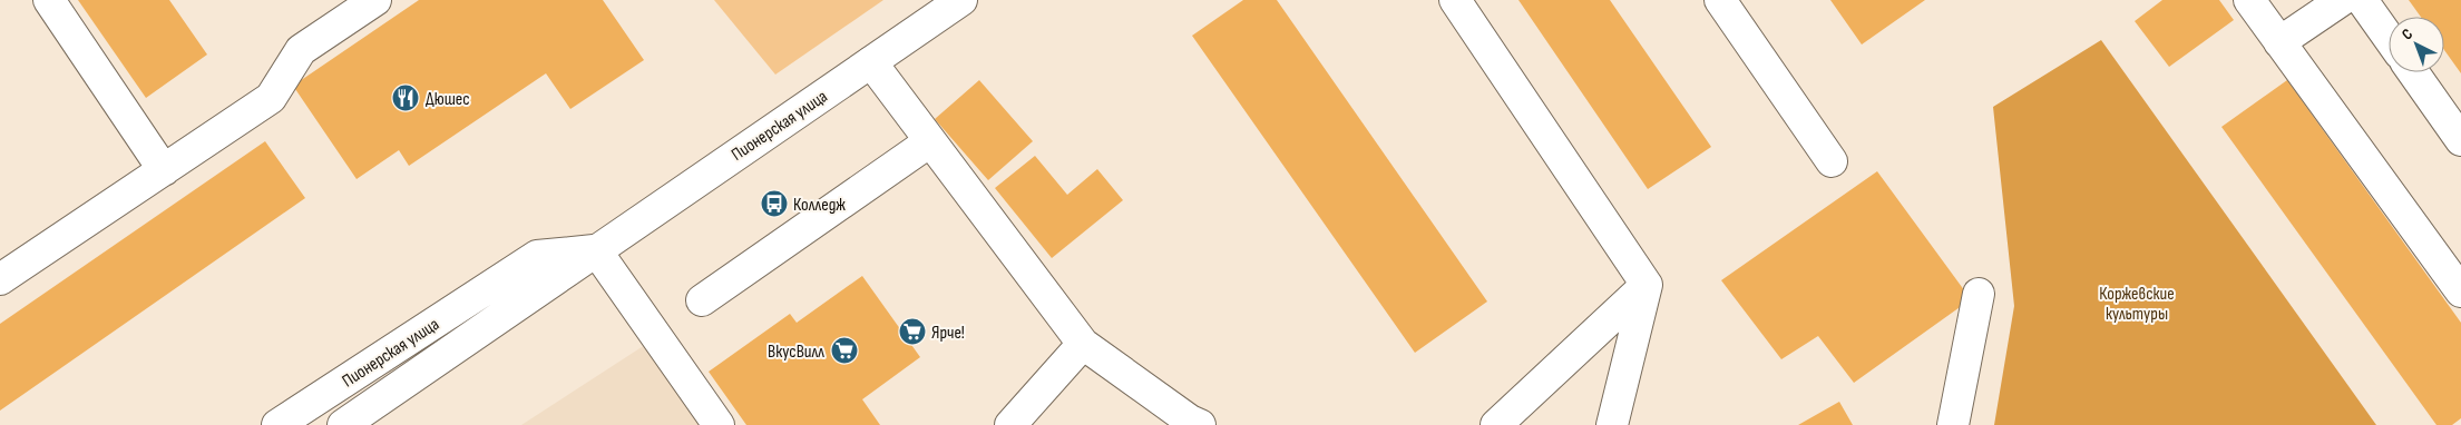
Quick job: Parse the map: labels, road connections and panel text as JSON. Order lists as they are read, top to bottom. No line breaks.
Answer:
{"streets":{"main road":["Пионерская улица"]},"parks":["Коржевские культуры"],"places":{"restaurant":["Дюшес"],"bus stop":["Колледж"],"supermarket":["Ярче!","ВкусВилл"]},"north":"top left"}
